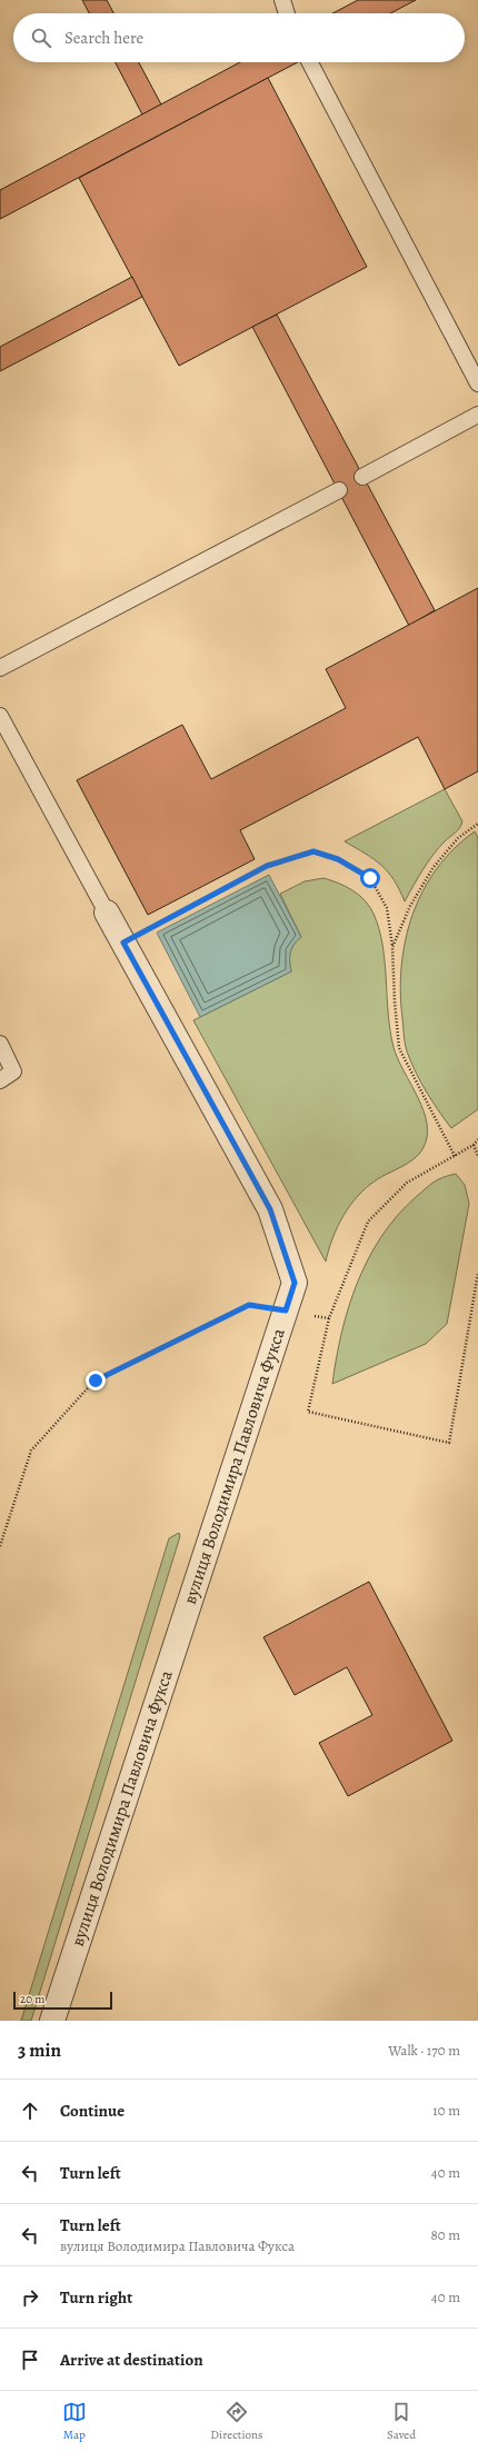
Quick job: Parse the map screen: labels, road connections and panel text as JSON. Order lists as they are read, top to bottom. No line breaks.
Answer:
{"streets":{"street":["вулиця Володимира Павловича Фукса"]},"scale_bar":"20 m","page":{"search":"Search here","scale":"20 m","heading":["3 min","Walk · 170 m"],"list":[["Continue","10 m"],["Turn left","40 m"],["Turn left","вулиця Володимира Павловича Фукса","80 m"],["Turn right","40 m"],"Arrive at destination"],"nav":["Map","Directions","Saved"]}}
